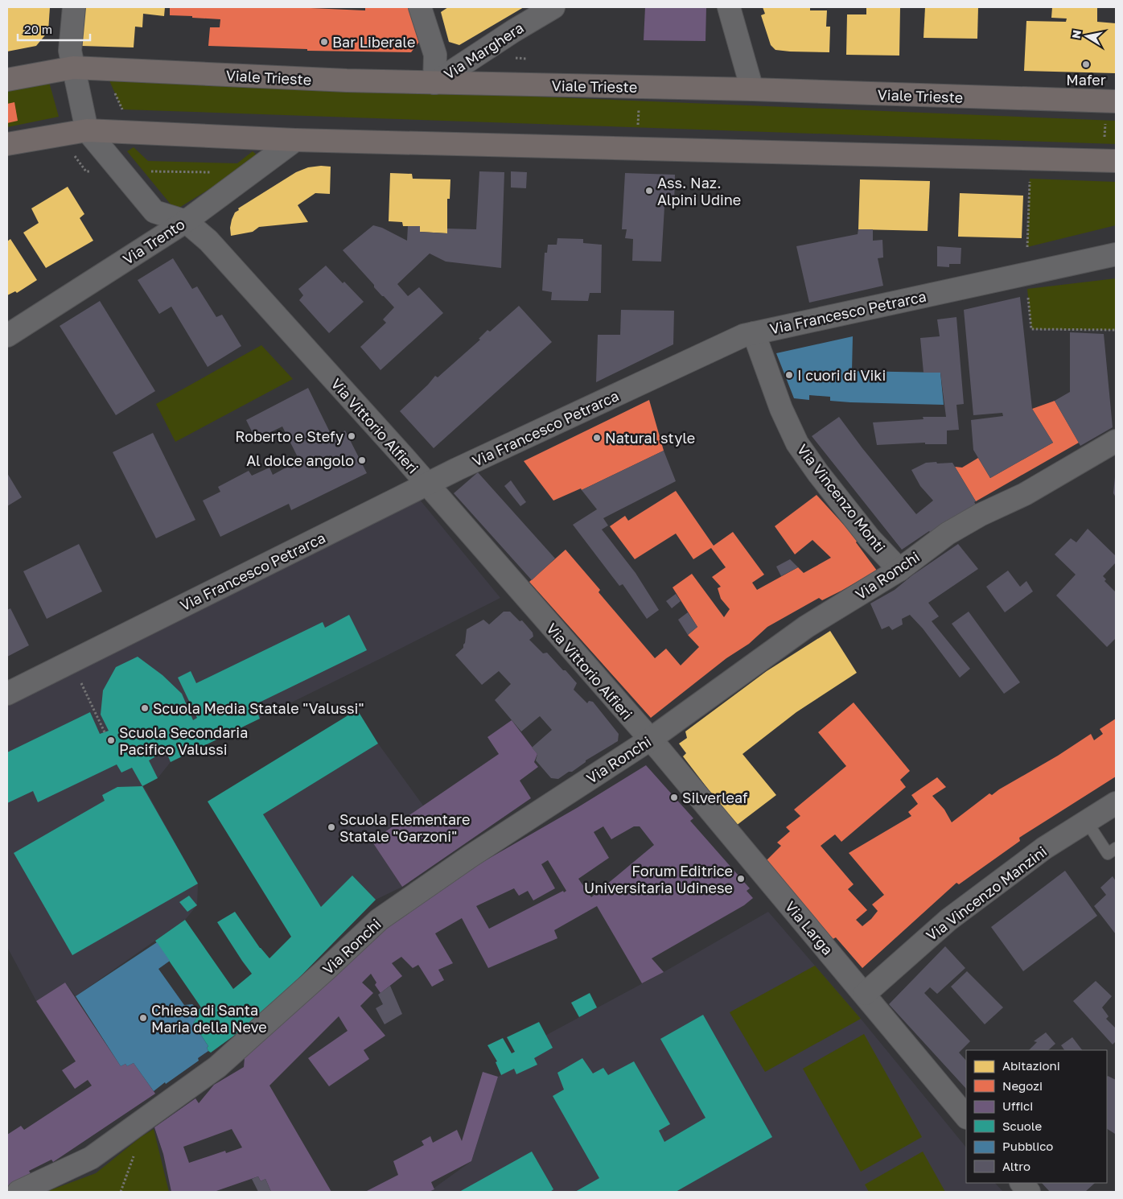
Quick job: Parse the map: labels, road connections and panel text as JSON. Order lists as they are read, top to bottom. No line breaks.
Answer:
{"streets":{"main road":["Viale Trieste"],"street":["Via Marghera","Via Trento","Via Francesco Petrarca","Via Vittorio Alfieri","Via Vincenzo Monti","Via Ronchi","Via Vincenzo Manzini","Via Larga"]},"crossings":[["Via Marghera","Viale Trieste"],["Via Trento","Via Vittorio Alfieri"],["Via Francesco Petrarca","Via Vittorio Alfieri"],["Via Francesco Petrarca","Via Vincenzo Monti"],["Via Vittorio Alfieri","Via Ronchi"],["Via Vittorio Alfieri","Via Larga"],["Via Vincenzo Monti","Via Ronchi"],["Via Ronchi","Via Larga"],["Via Vincenzo Manzini","Via Larga"]],"places":["Bar Liberale","Mafer","Ass. Naz. Alpini Udine","I cuori di Viki","Roberto e Stefy","Natural style","Al dolce angolo","Scuola Media Statale \"Valussi\"","Scuola Secondaria Pacifico Valussi","Silverleaf","Scuola Elementare Statale \"Garzoni\"","Forum Editrice Universitaria Udinese","Chiesa di Santa Maria della Neve"],"legend":["Abitazioni","Negozi","Uffici","Scuole","Pubblico","Altro"],"scale_bar":"20 m","north":"left"}
